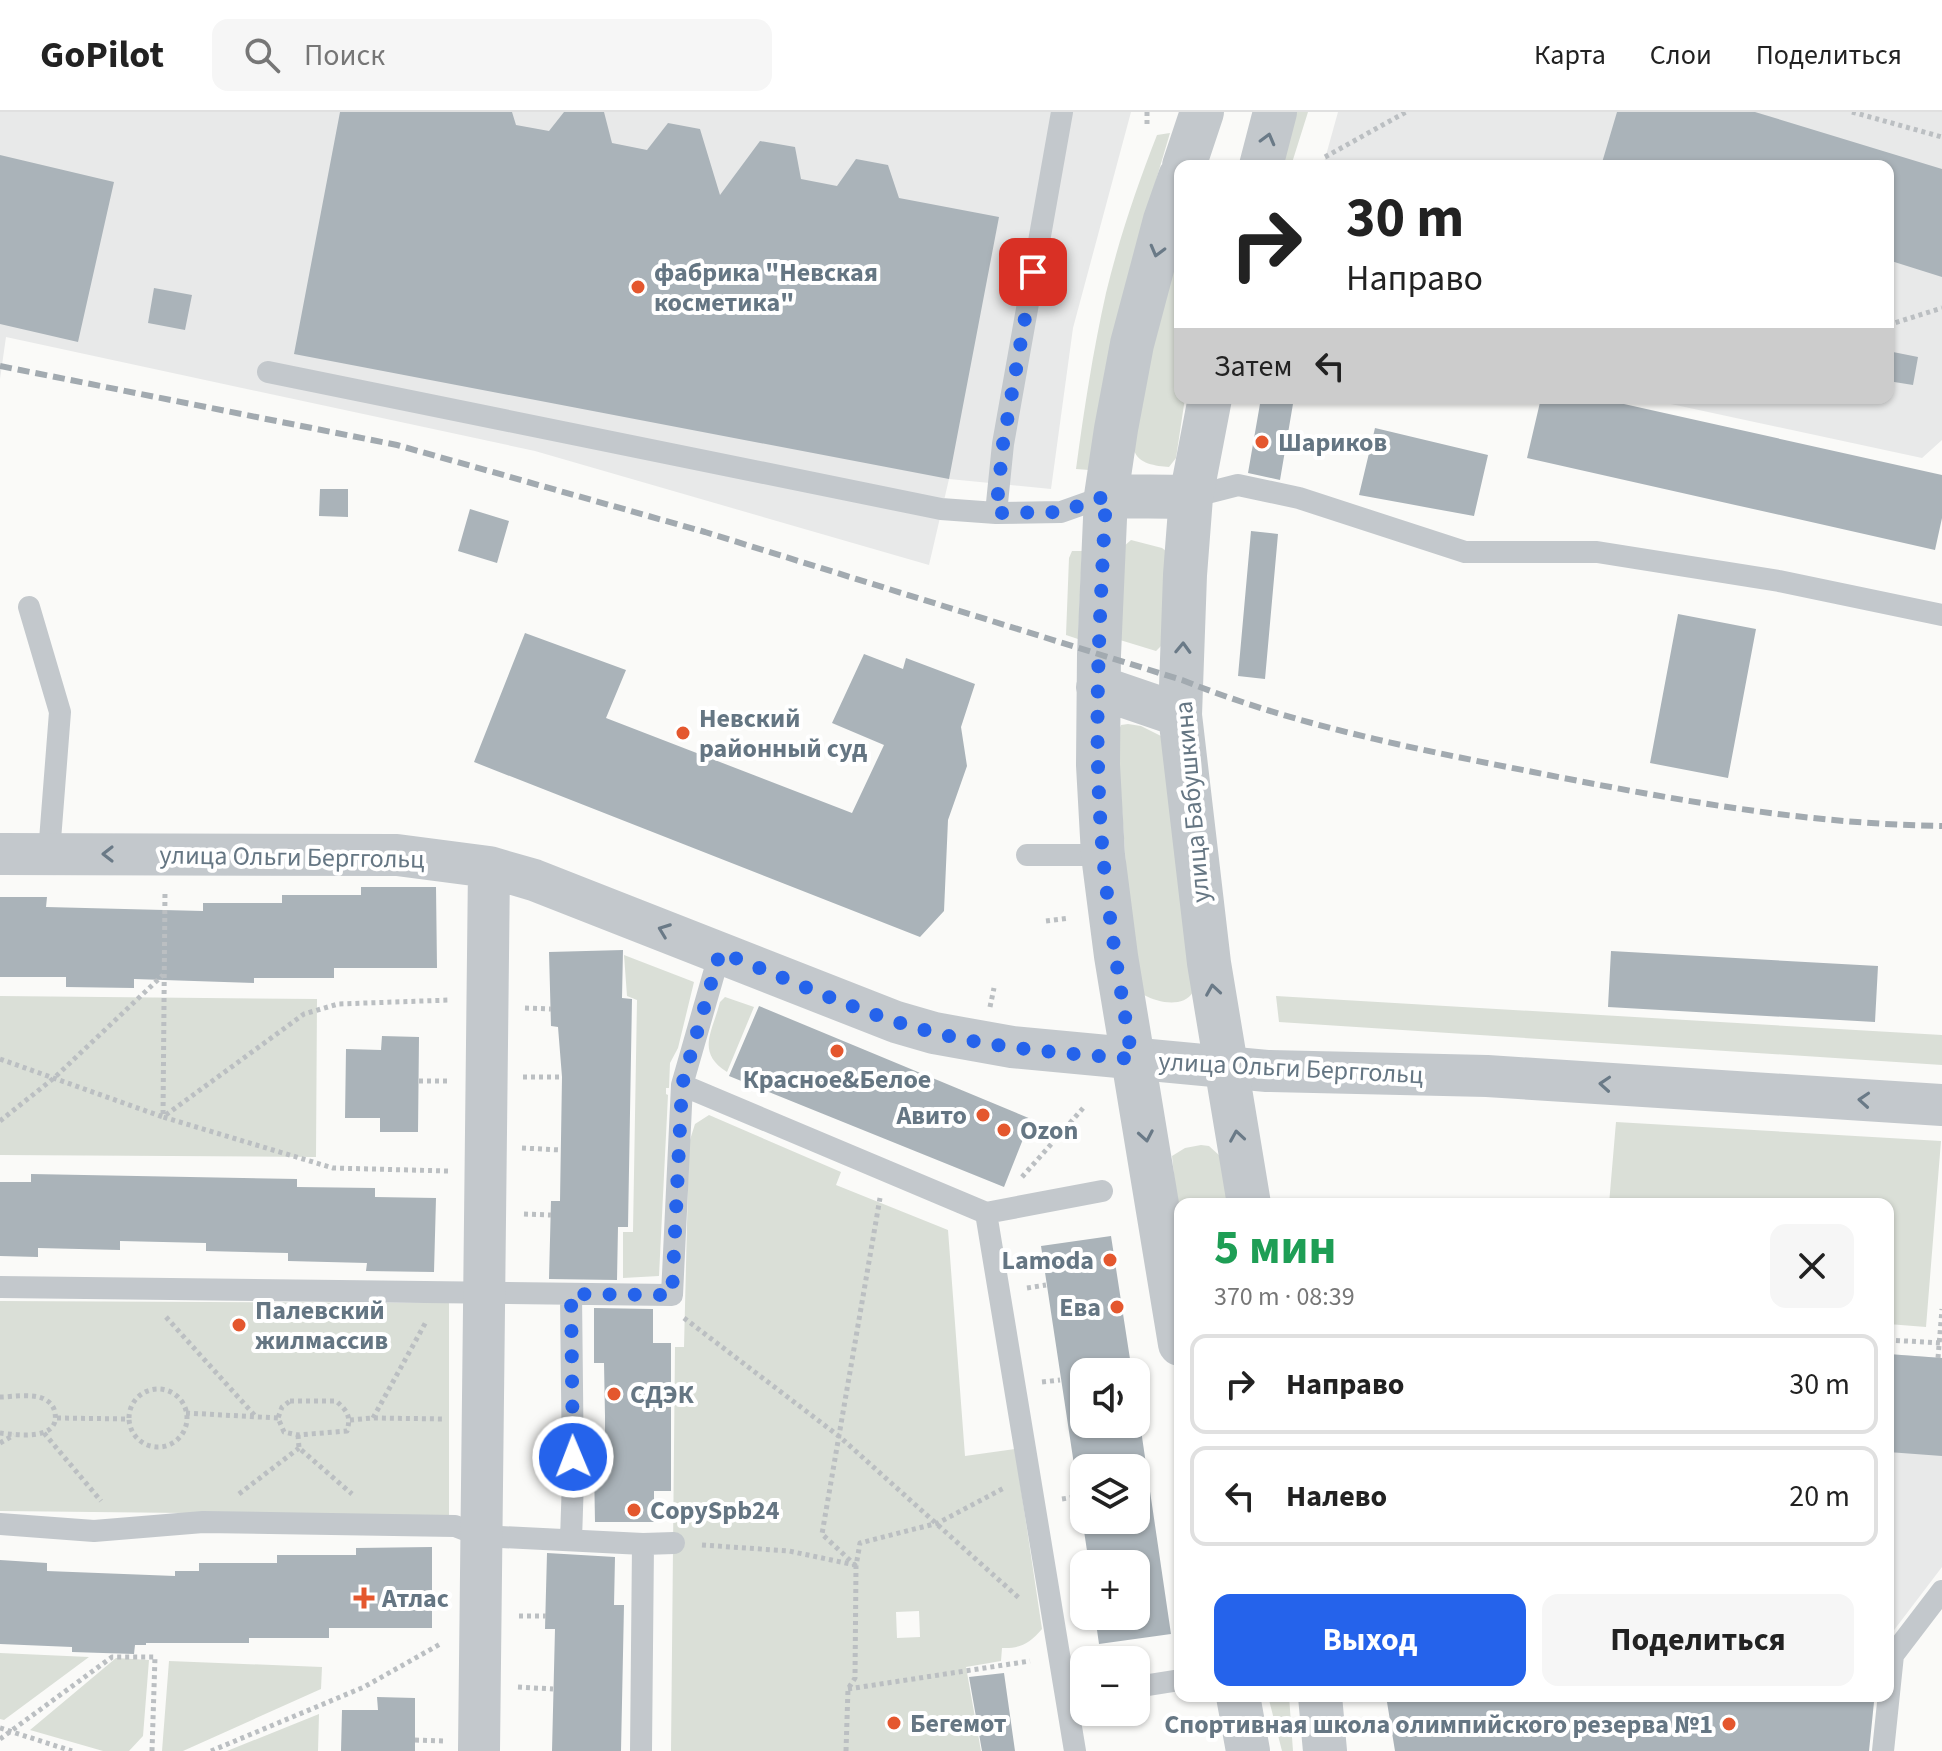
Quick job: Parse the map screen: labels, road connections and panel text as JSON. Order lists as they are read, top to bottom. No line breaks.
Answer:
{"streets":{"street":["улица Бабушкина","улица Ольги Берггольц"]},"crossings":[["улица Бабушкина","улица Ольги Берггольц"]],"one_way":["улица Ольги Берггольц"],"places":{"other":["фабрика \"Невская косметика\"","Шариков","Невский районный суд","Красное&Белое","Авито","Ozon","Lamoda","Ева","Палевский жилмассив","СДЭК","CopySpb24","Бегемот","Спортивная школа олимпийского резерва №1"],"health":["Атлас"]},"page":{"header":"GoPilot","search":"Поиск","nav":["Карта","Слои","Поделиться"],"turn":["30 m","Направо"],"then":"Затем","heading":["5 мин","370 m · 08:39"],"list":[{"name":"Направо","value":"30 m"},{"name":"Налево","value":"20 m"}],"map_buttons":["+","−"],"buttons":["Выход","Поделиться"]}}
